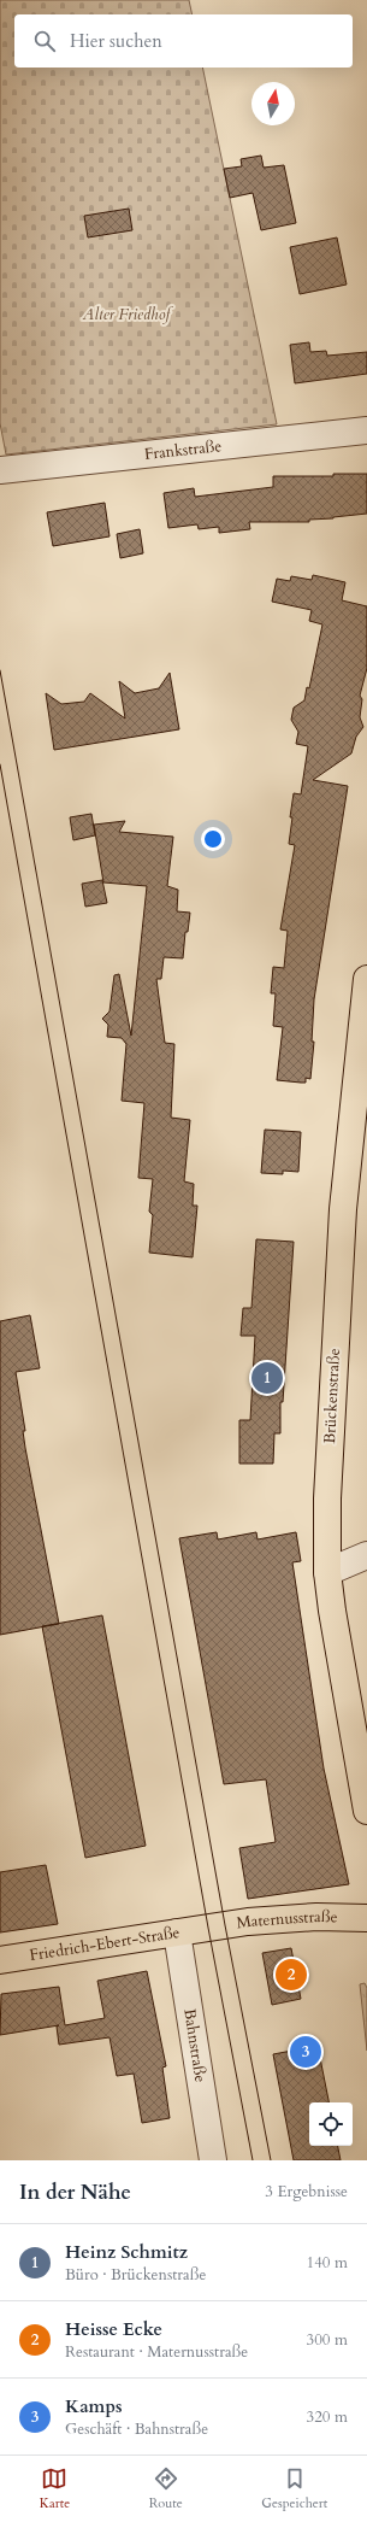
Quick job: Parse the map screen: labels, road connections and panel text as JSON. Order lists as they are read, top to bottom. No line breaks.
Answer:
{"streets":{"main road":["Brückenstraße","Maternusstraße","Friedrich-Ebert-Straße"],"street":["Frankstraße","Bahnstraße"]},"crossings":[["Maternusstraße","Friedrich-Ebert-Straße"],["Friedrich-Ebert-Straße","Bahnstraße"]],"parks":["Alter Friedhof"],"north":"top","page":{"search":"Hier suchen","pins":["1","2","3"],"heading":["In der Nähe","3 Ergebnisse"],"list":[{"mark":"1","name":"Heinz Schmitz","note":"Büro · Brückenstraße","value":"140 m"},{"mark":"2","name":"Heisse Ecke","note":"Restaurant · Maternusstraße","value":"300 m"},{"mark":"3","name":"Kamps","note":"Geschäft · Bahnstraße","value":"320 m"}],"nav":["Karte","Route","Gespeichert"]}}
